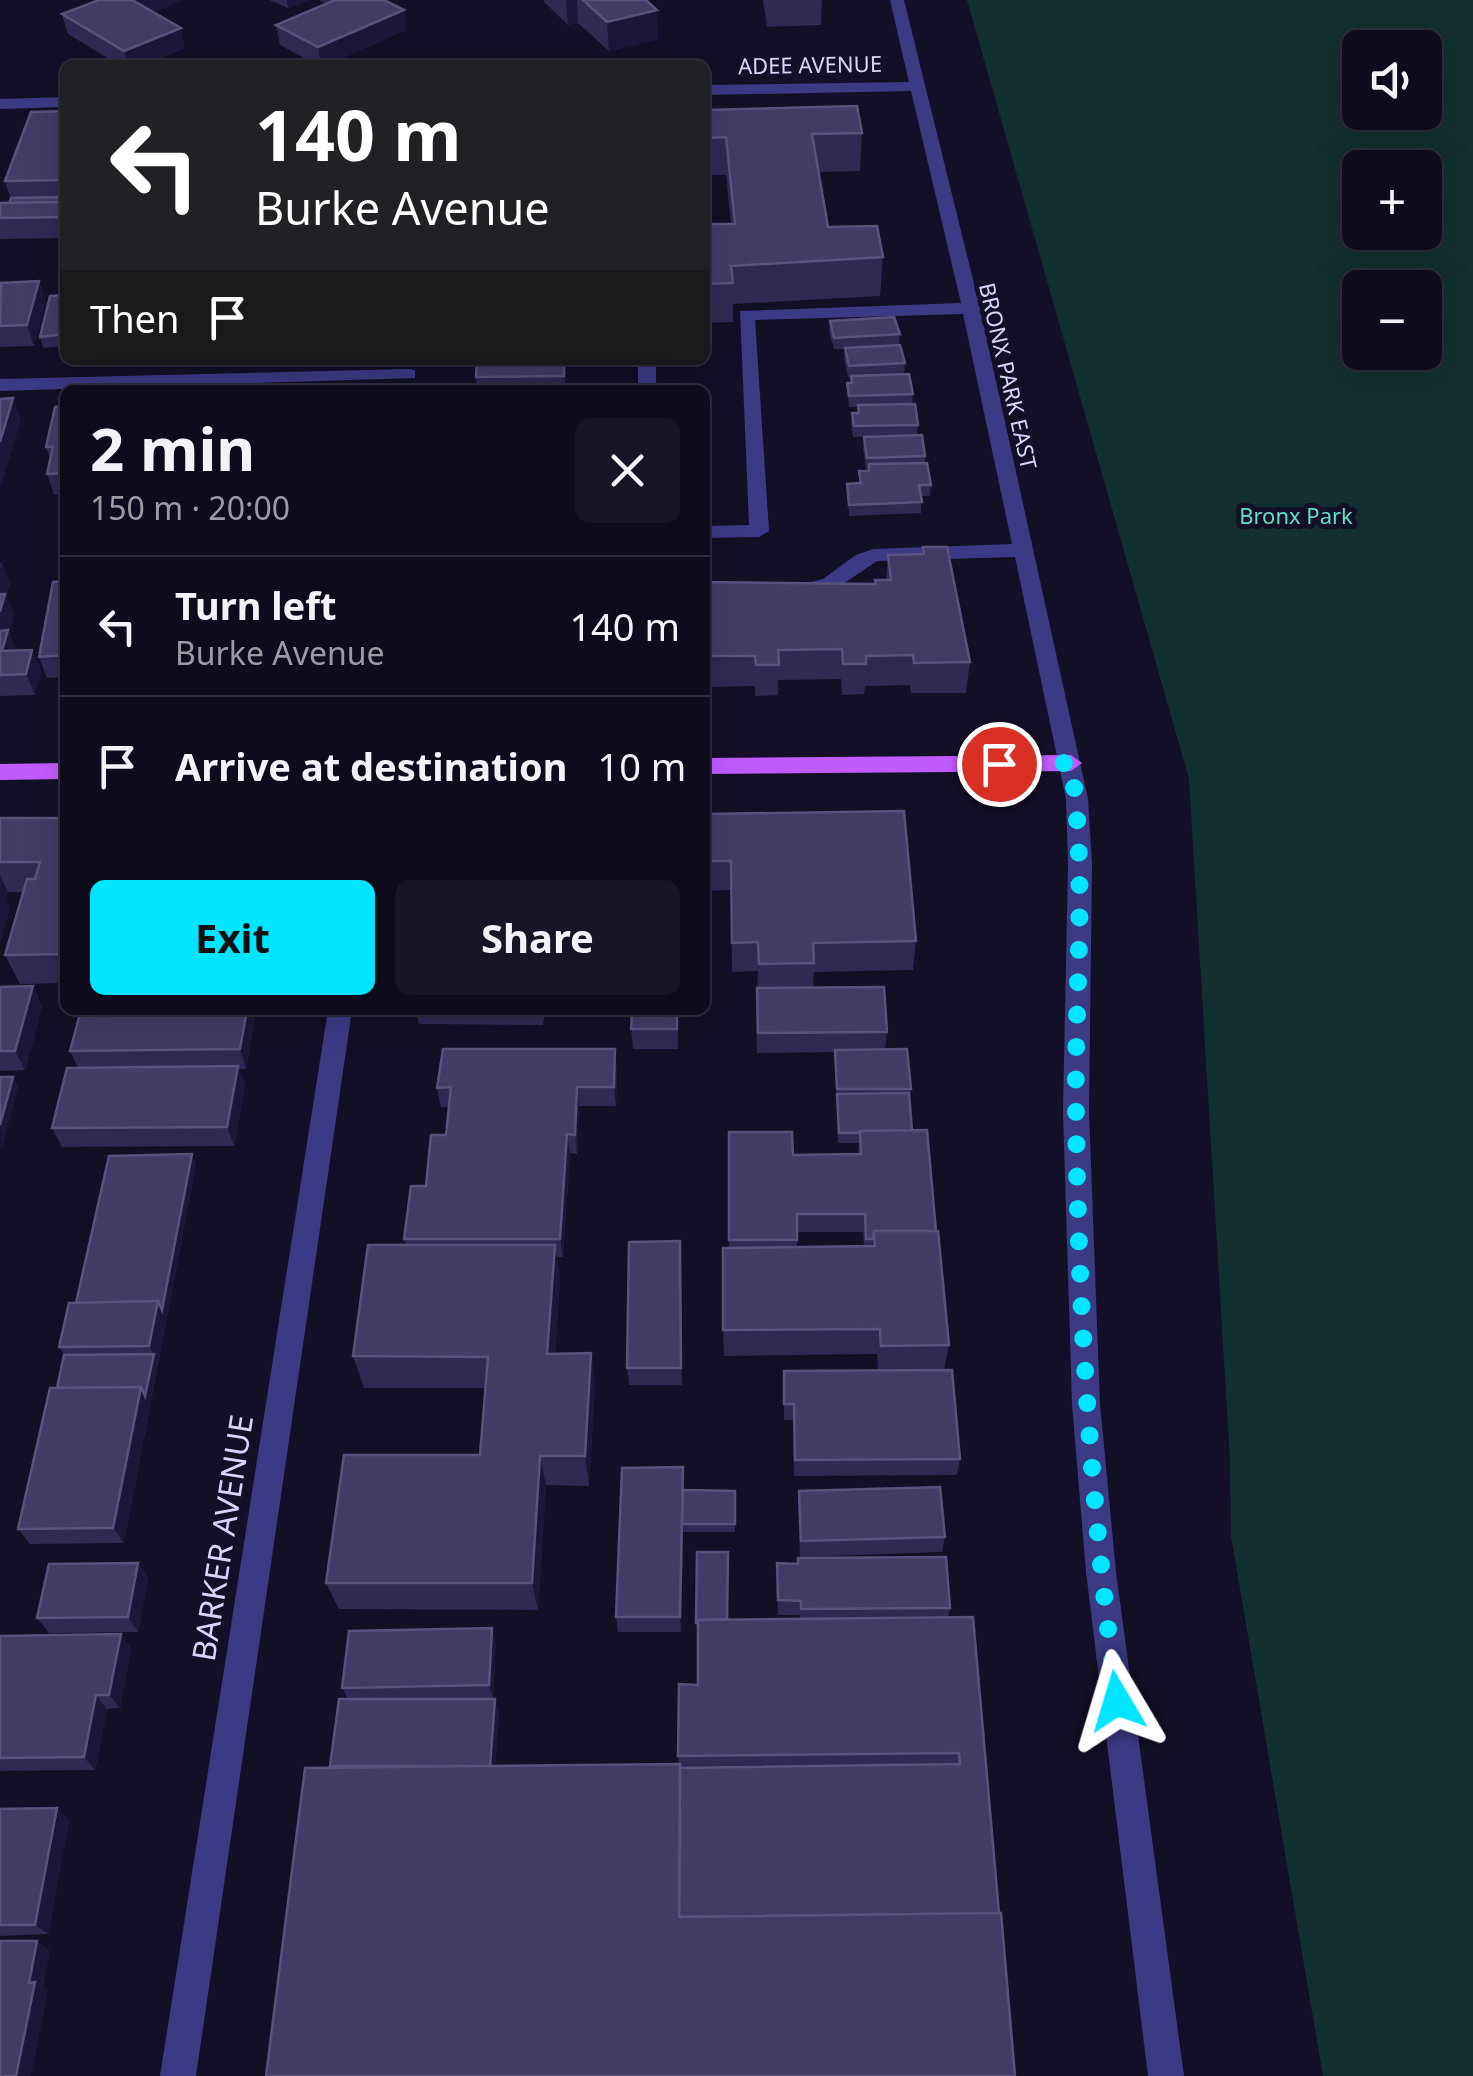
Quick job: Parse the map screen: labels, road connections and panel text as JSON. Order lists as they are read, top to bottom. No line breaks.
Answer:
{"streets":{"street":["ADEE AVENUE","BRONX PARK EAST","BARKER AVENUE"]},"crossings":[["ADEE AVENUE","BRONX PARK EAST"]],"parks":["Bronx Park"],"page":{"map_buttons":["+","−"],"turn":["140 m","Burke Avenue"],"then":"Then","heading":["2 min","150 m · 20:00"],"list":[{"name":"Turn left","note":"Burke Avenue","value":"140 m"},{"name":"Arrive at destination","value":"10 m"}],"buttons":["Exit","Share"]}}
